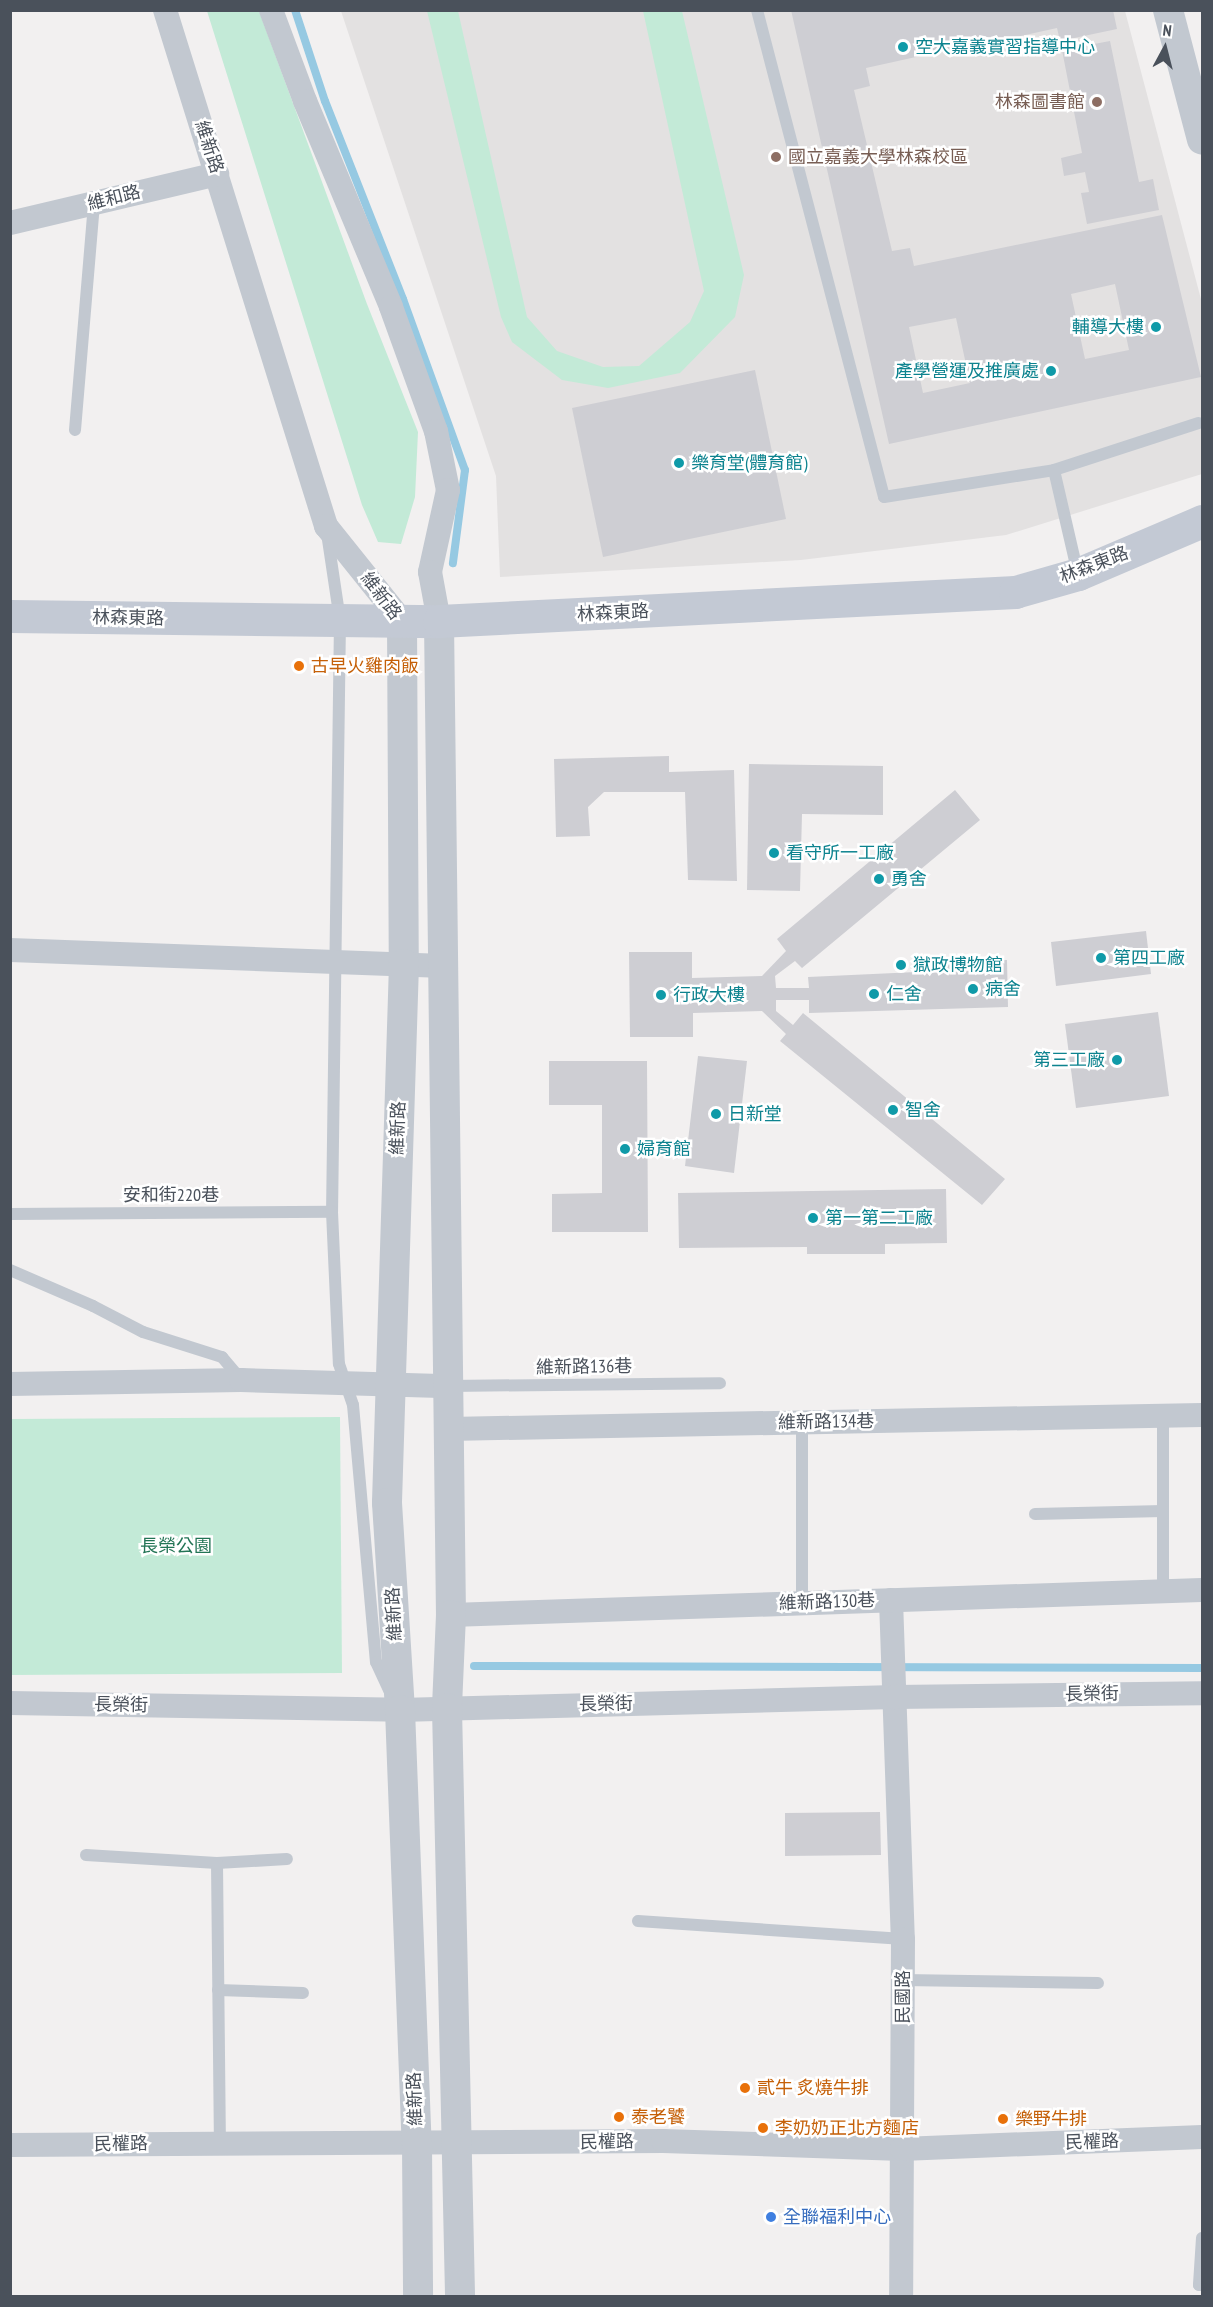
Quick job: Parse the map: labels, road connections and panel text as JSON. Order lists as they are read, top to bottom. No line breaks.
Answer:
{"streets":{"main road":["林森東路"],"street":["維新路","維和路","維新路134巷","維新路130巷","長榮街","民國路","民權路"],"lane":["安和街220巷","維新路136巷"]},"crossings":[["維新路","維和路"],["維新路","林森東路"],["維新路","長榮街"],["維新路","民權路"],["維新路130巷","民國路"],["長榮街","民國路"],["民國路","民權路"]],"parks":["長榮公園"],"places":["空大嘉義實習指導中心","林森圖書館","國立嘉義大學林森校區","輔導大樓","產學營運及推廣處","樂育堂(體育館)","古早火雞肉飯","看守所一工廠","勇舍","第四工廠","獄政博物館","病舍","仁舍","行政大樓","第三工廠","智舍","日新堂","婦育館","第一第二工廠","貳牛 炙燒牛排","泰老饕","樂野牛排","李奶奶正北方麵店","全聯福利中心"],"north":"top"}
